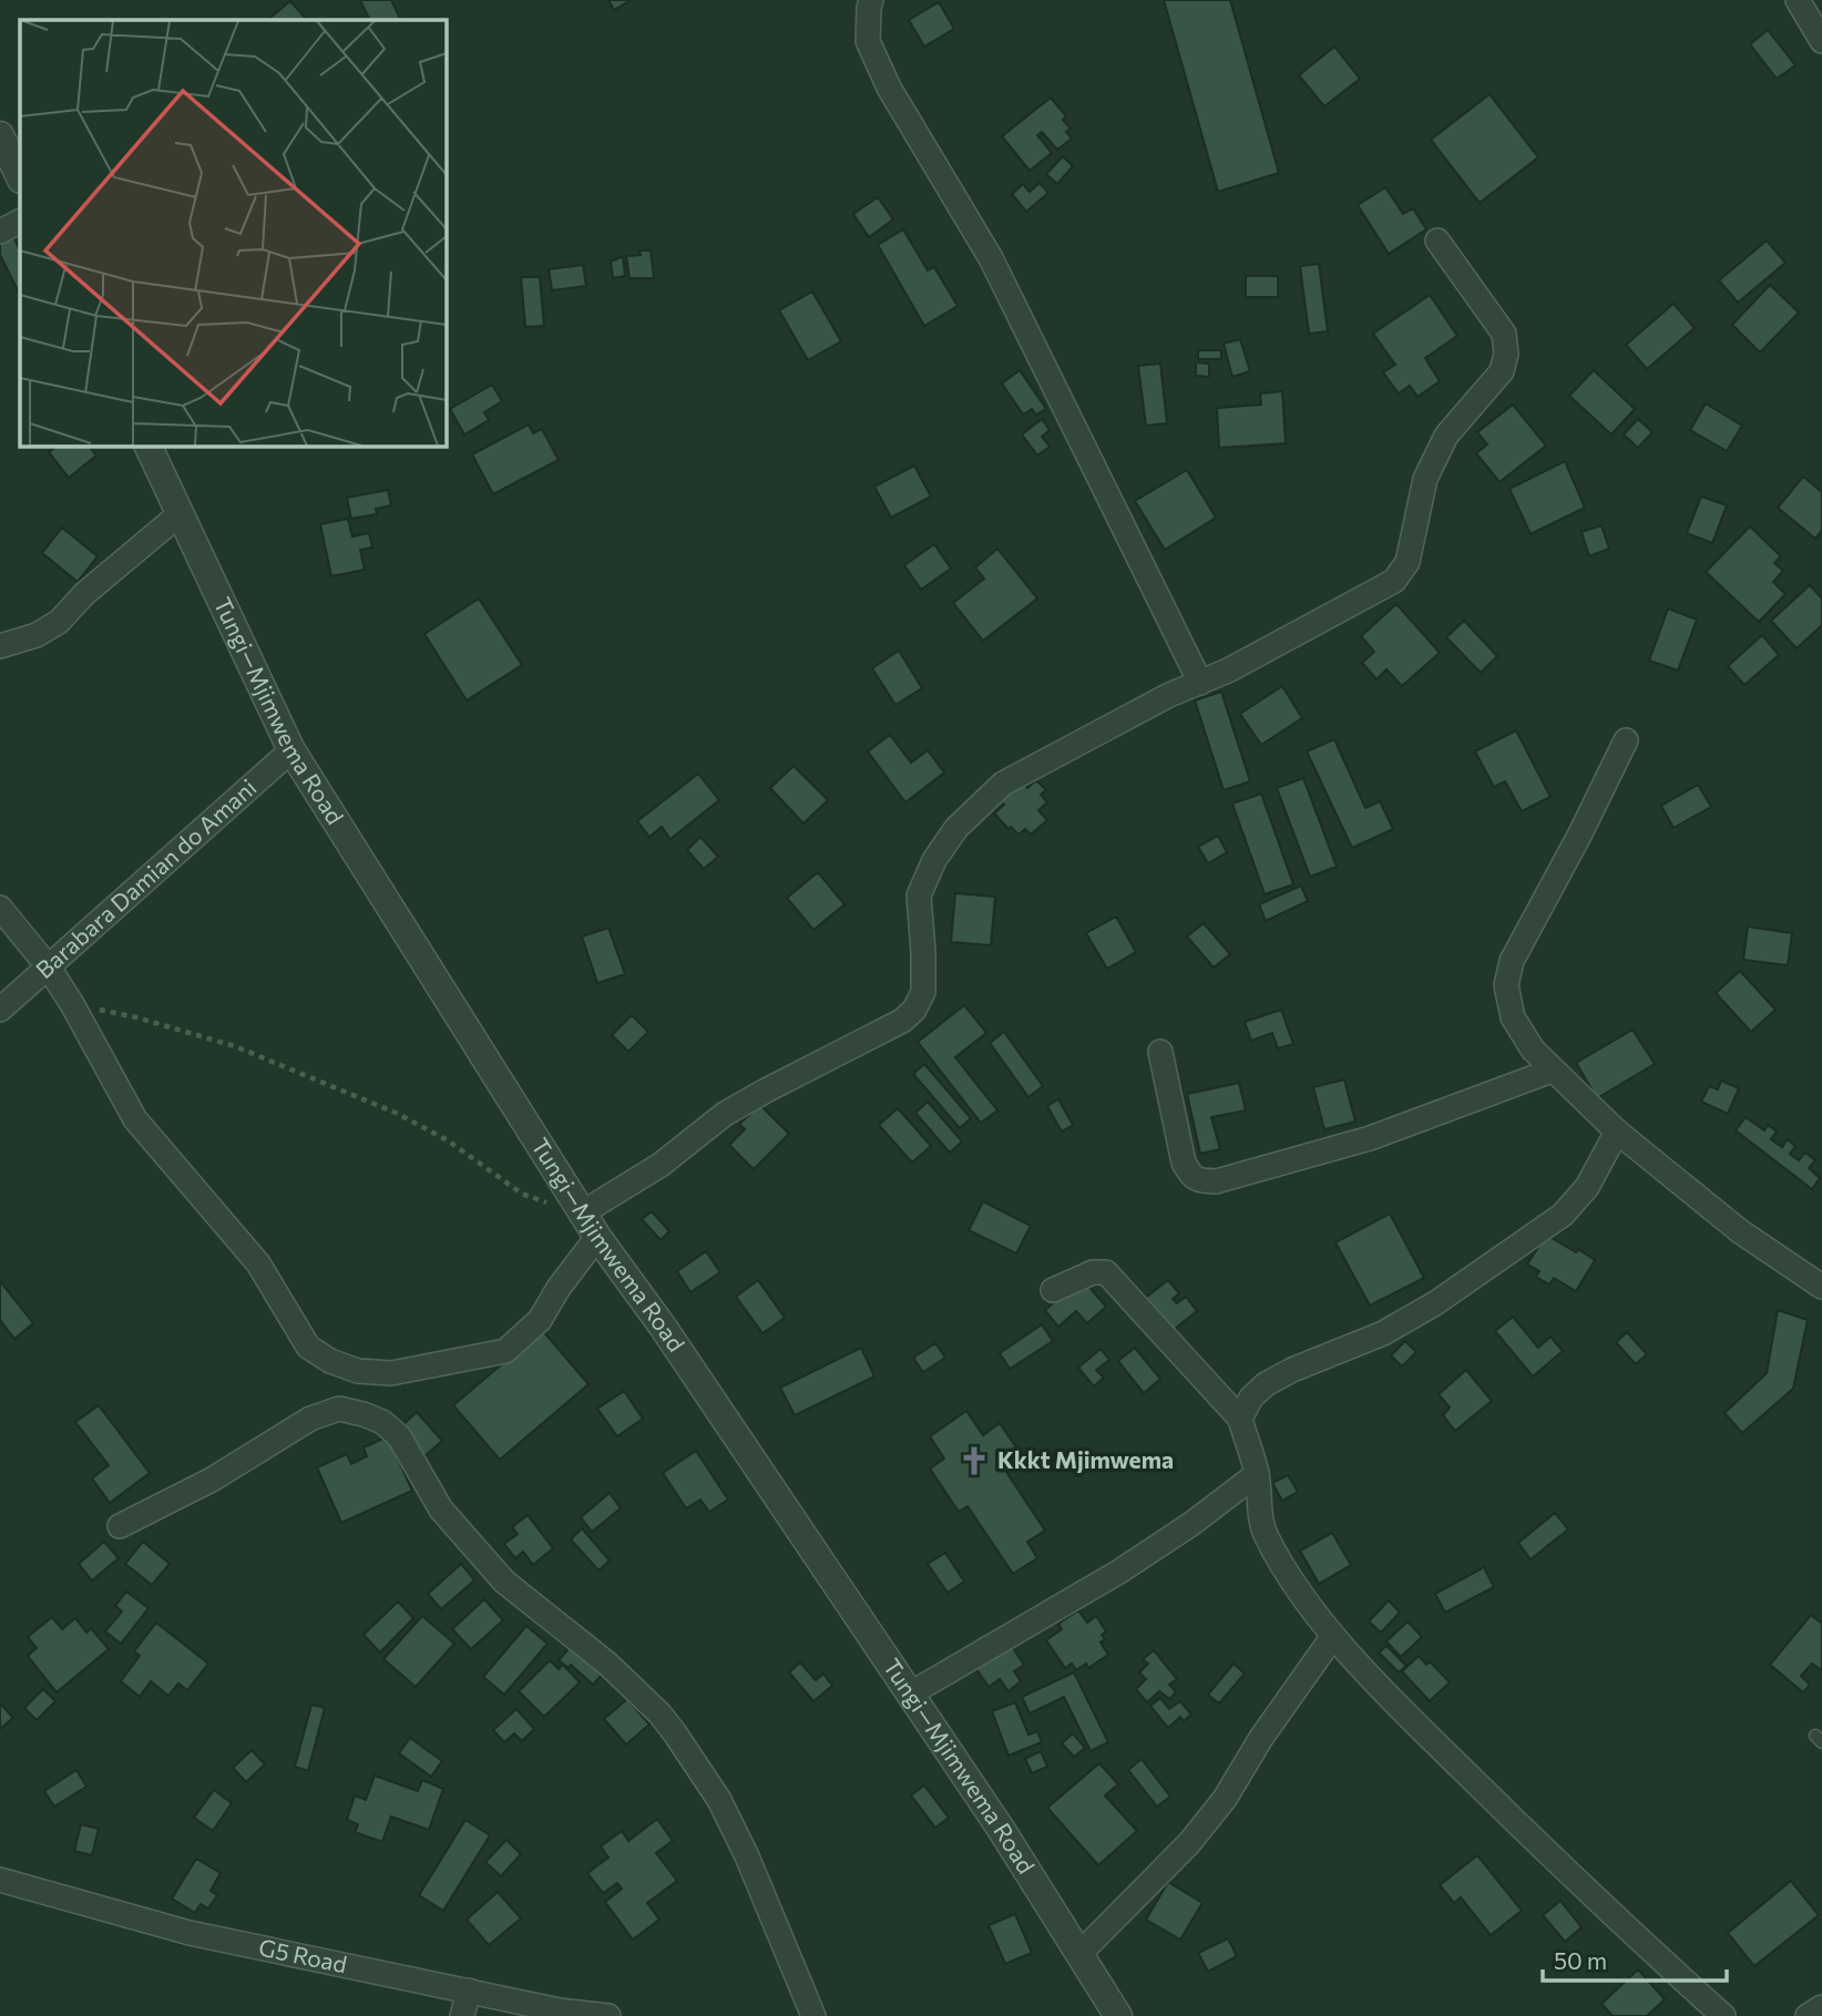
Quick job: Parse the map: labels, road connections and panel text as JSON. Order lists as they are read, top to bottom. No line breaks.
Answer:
{"streets":{"street":["Tungi—Mjimwema Road","Barabara Damian do Amani","G5 Road"]},"crossings":[["Tungi—Mjimwema Road","Barabara Damian do Amani"]],"places":{"church":["Kkkt Mjimwema"]},"scale_bar":"50 m"}
